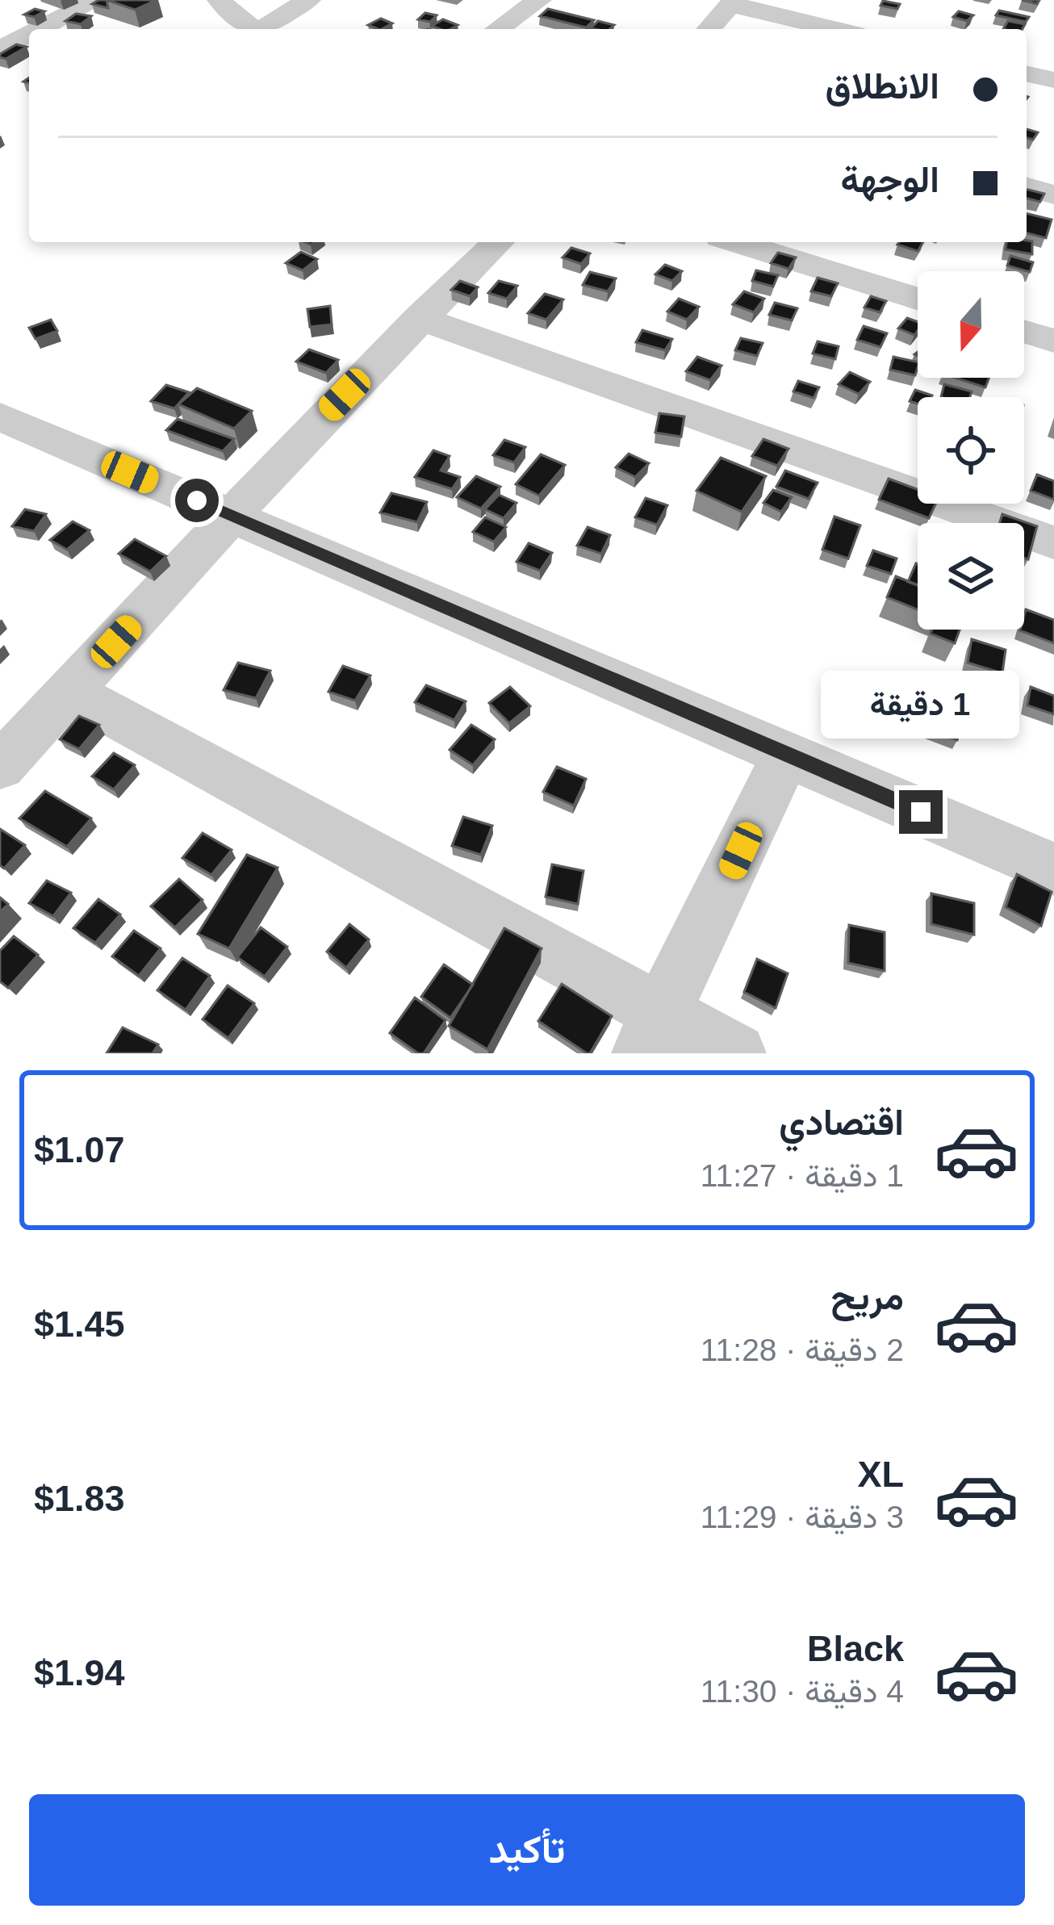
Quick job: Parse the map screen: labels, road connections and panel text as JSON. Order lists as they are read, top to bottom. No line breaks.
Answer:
{"north":"bottom","page":{"banner":["الانطلاق","الوجهة"],"bubble":"1 دقيقة","list":[{"name":"اقتصادي","note":"1 دقيقة · 11:27","value":"$1.07"},{"name":"مريح","note":"2 دقيقة · 11:28","value":"$1.45"},{"name":"XL","note":"3 دقيقة · 11:29","value":"$1.83"},{"name":"Black","note":"4 دقيقة · 11:30","value":"$1.94"}],"buttons":"تأكيد"}}
